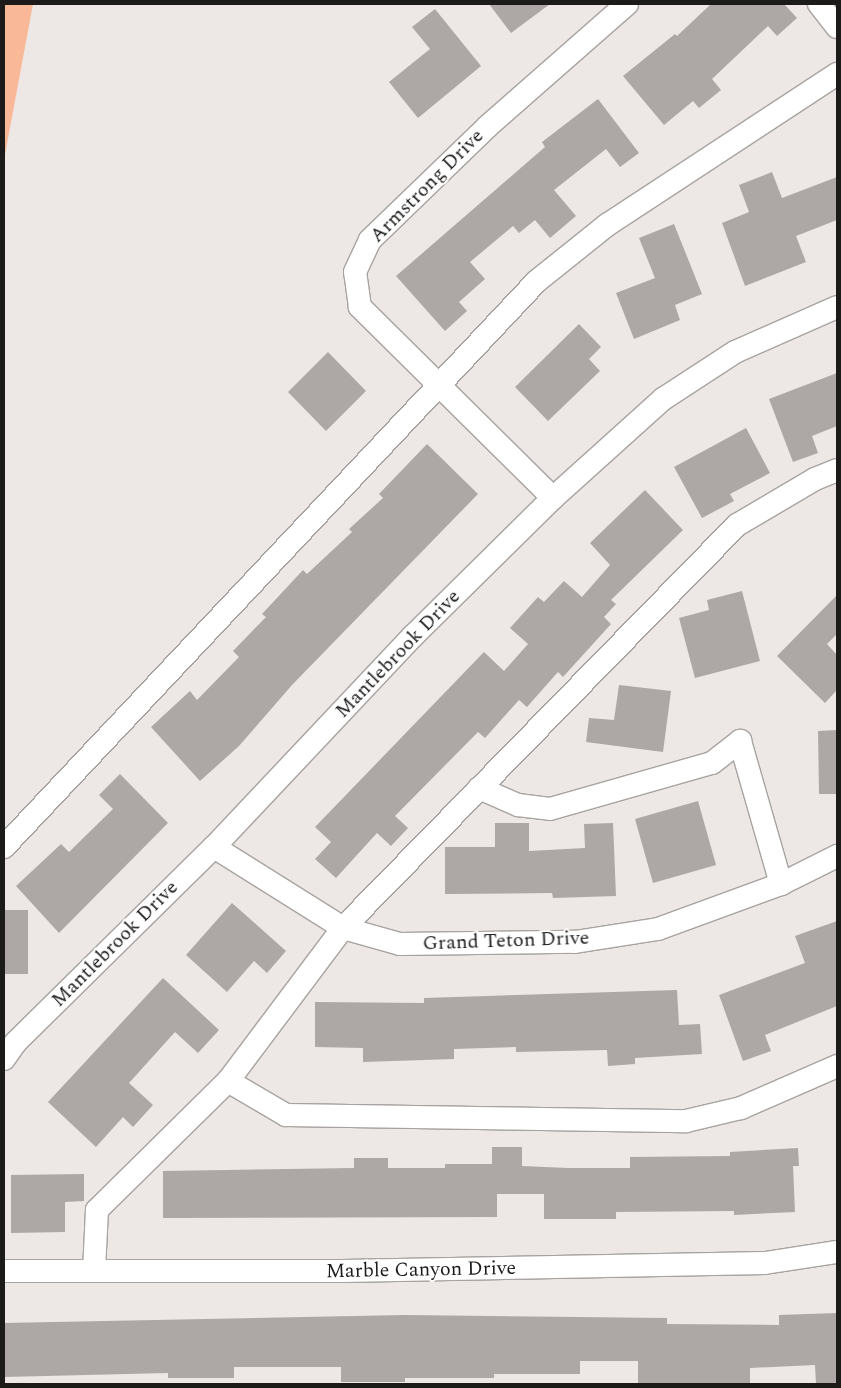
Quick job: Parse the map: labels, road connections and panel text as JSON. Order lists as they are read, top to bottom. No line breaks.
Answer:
{"streets":{"street":["Armstrong Drive","Mantlebrook Drive","Grand Teton Drive","Marble Canyon Drive"]},"crossings":[["Armstrong Drive","Mantlebrook Drive"],["Mantlebrook Drive","Grand Teton Drive"]]}
